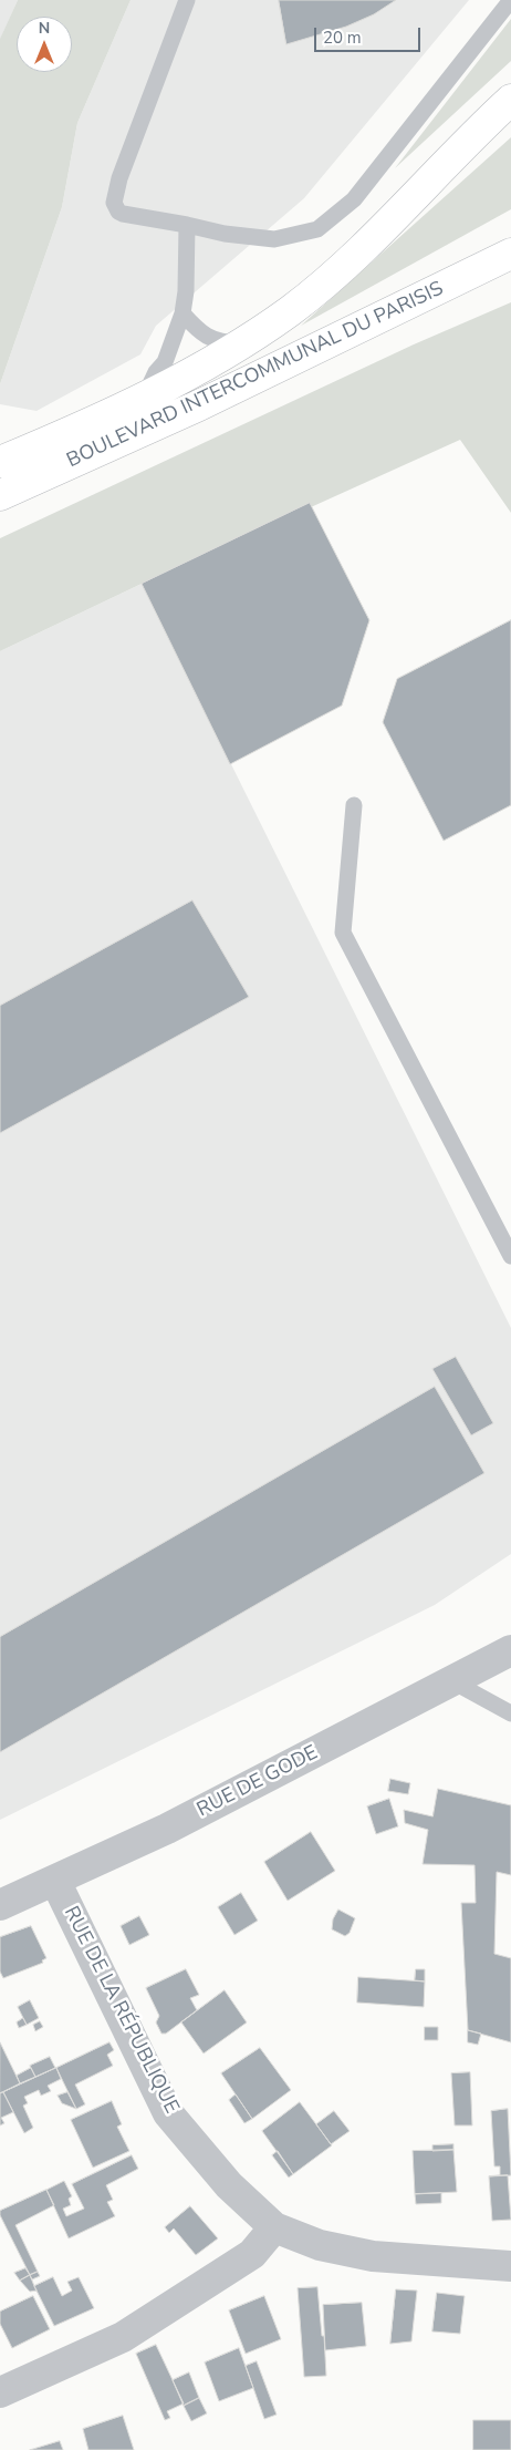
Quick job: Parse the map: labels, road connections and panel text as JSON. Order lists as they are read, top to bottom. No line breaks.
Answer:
{"streets":{"highway":["BOULEVARD INTERCOMMUNAL DU PARISIS"],"street":["RUE DE GODE","RUE DE LA RÉPUBLIQUE"]},"crossings":[["RUE DE GODE","RUE DE LA RÉPUBLIQUE"]],"scale_bar":"20 m","north":"top"}
